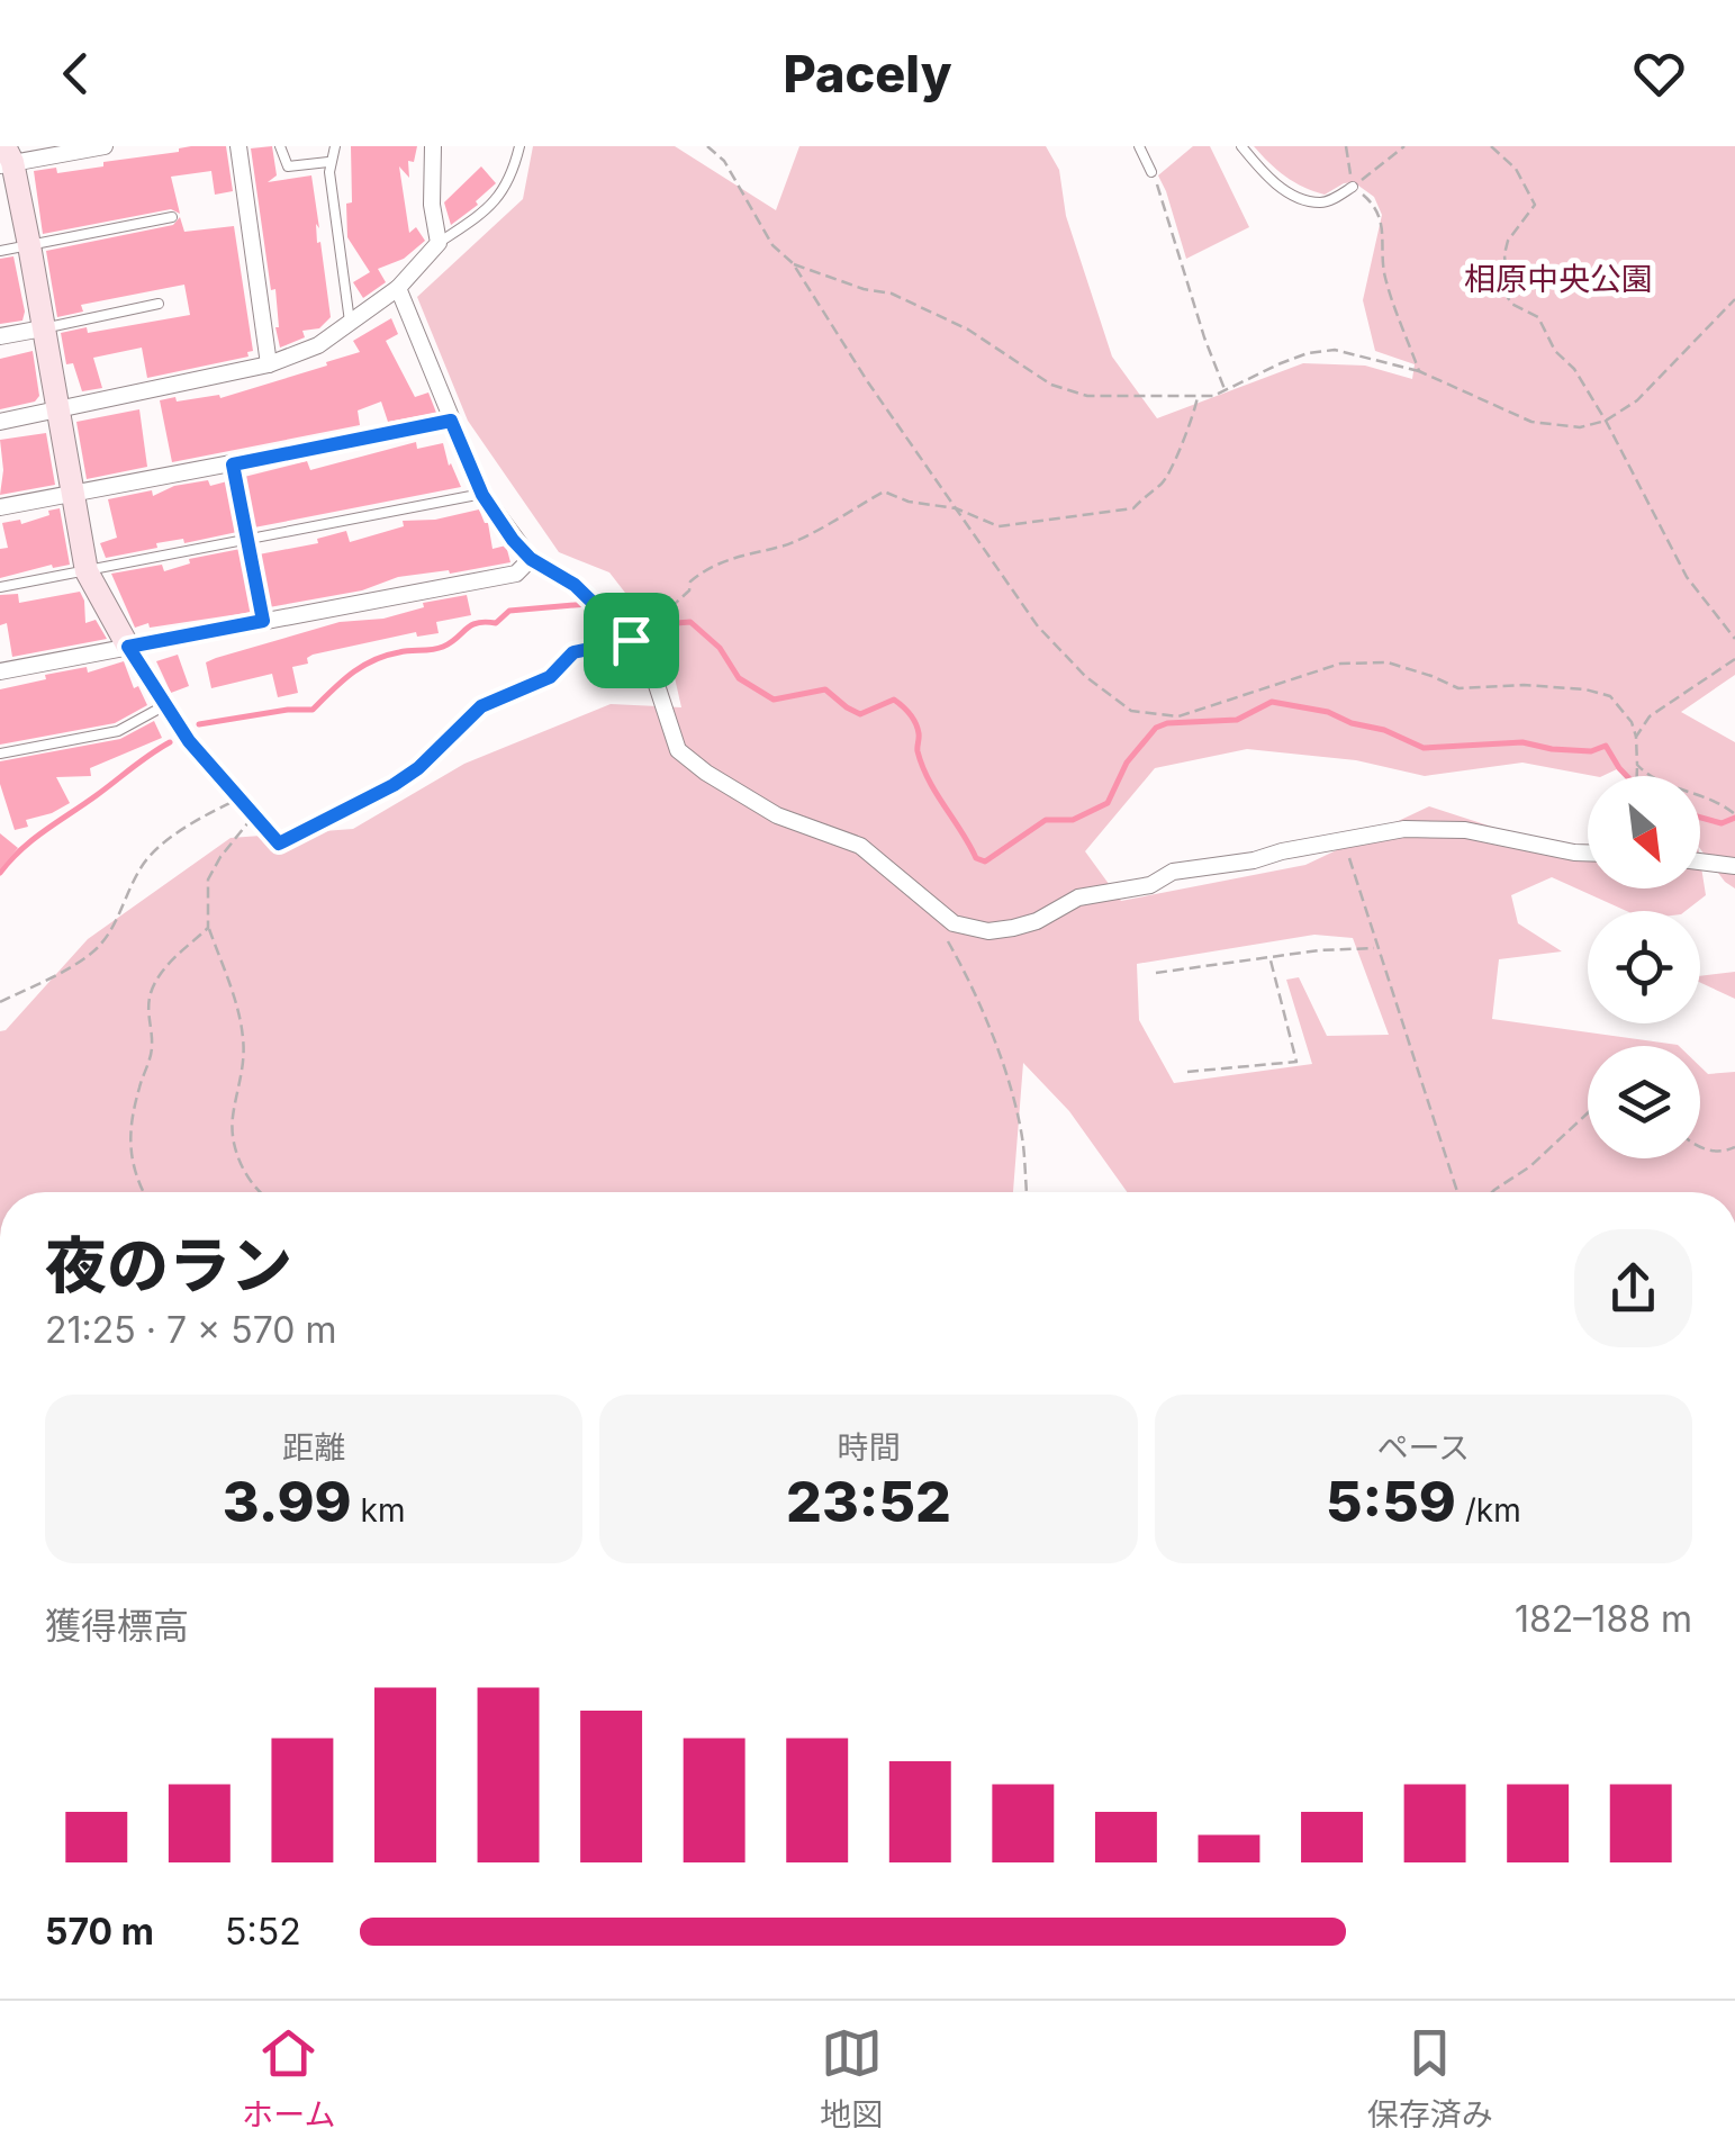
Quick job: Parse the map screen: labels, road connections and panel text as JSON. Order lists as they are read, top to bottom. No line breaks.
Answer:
{"parks":["相原中央公園"],"north":"bottom right","page":{"header":"Pacely","heading":["夜のラン","21:25 · 7 × 570 m"],"stats":[["距離","3.99 km"],["時間","23:52"],["ペース","5:59 /km"]],"chart":["獲得標高","182–188 m"],"list":[{"name":"570 m","note":"5:52"}],"tabs":["ホーム","地図","保存済み"]}}
